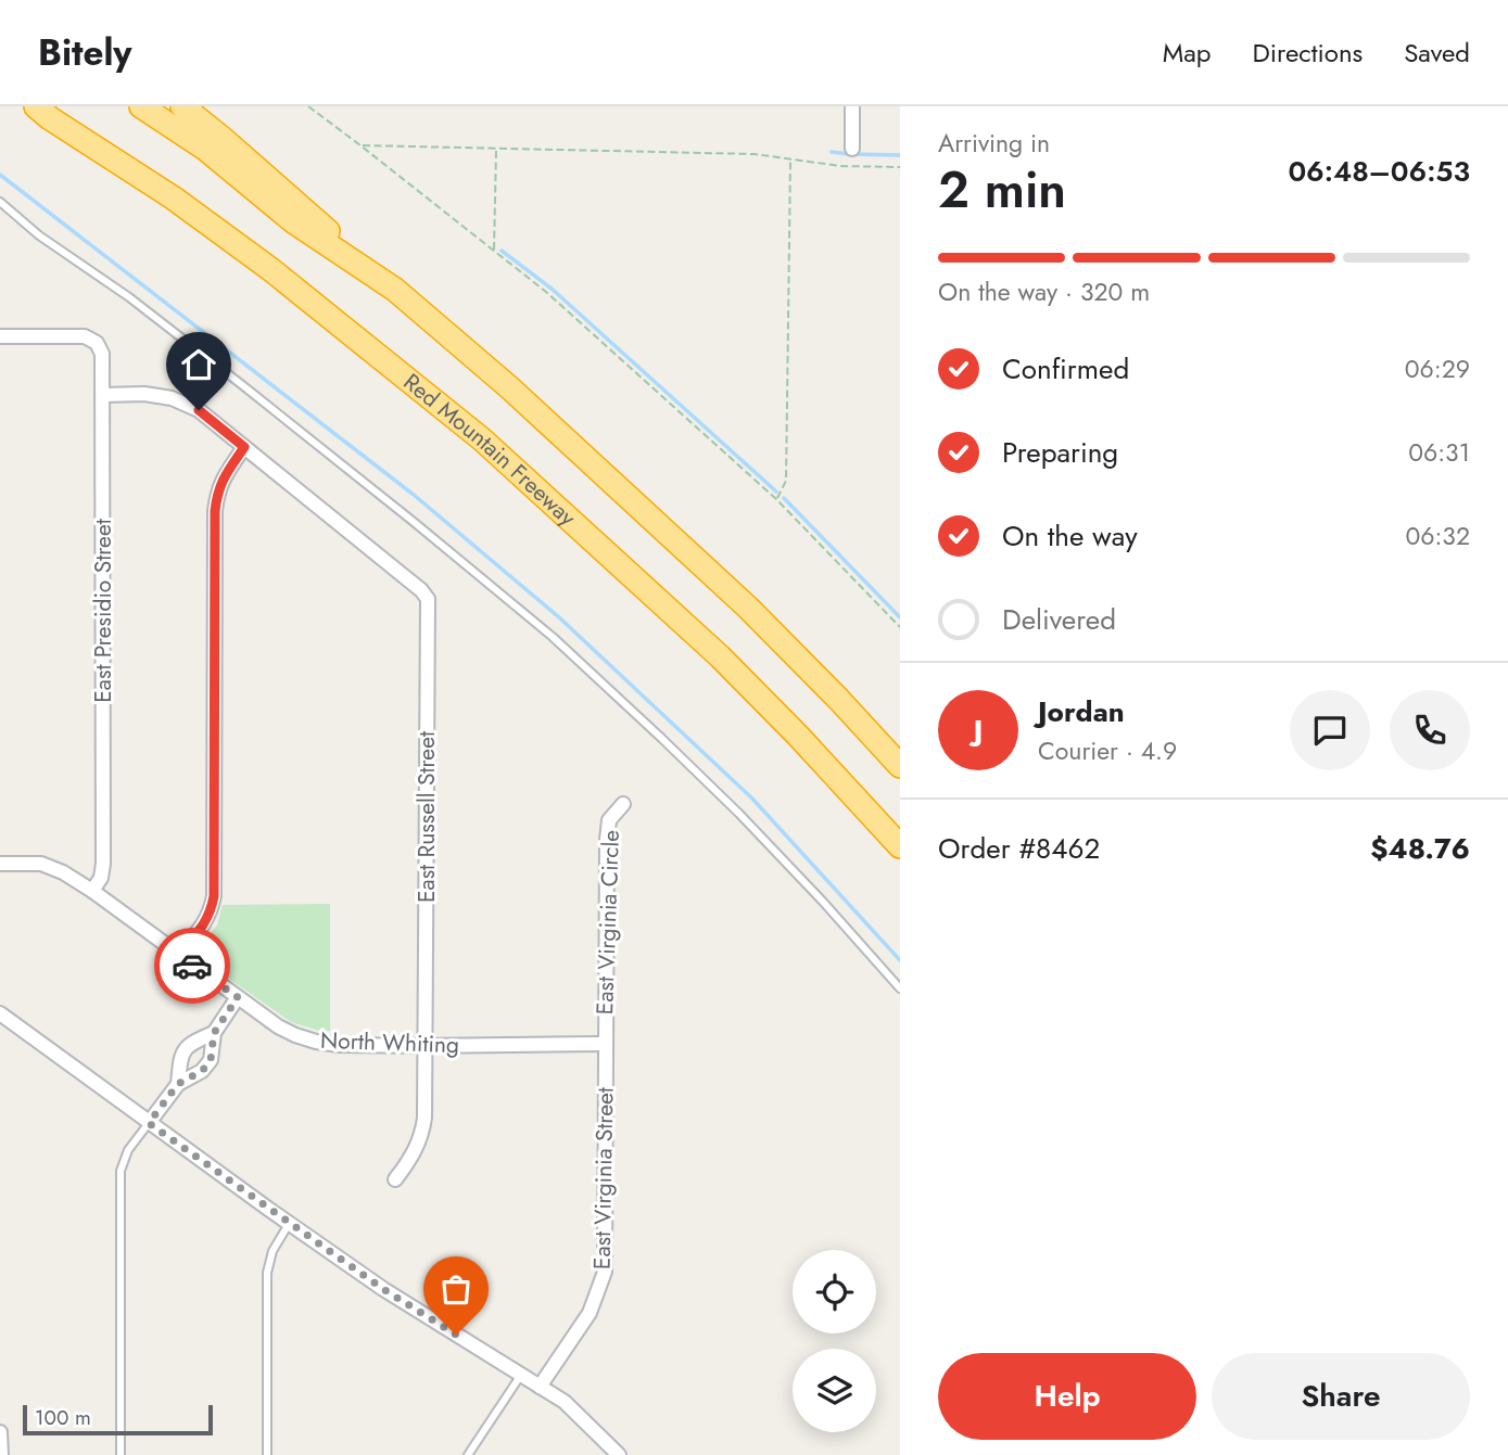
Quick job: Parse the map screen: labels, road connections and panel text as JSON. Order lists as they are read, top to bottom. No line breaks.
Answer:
{"streets":{"highway":["Red Mountain Freeway"],"street":["East Presidio Street","East Russell Street","East Virginia Circle","North Whiting","East Virginia Street"]},"crossings":[["East Presidio Street","North Whiting"],["East Russell Street","North Whiting"],["East Virginia Circle","North Whiting"],["East Virginia Circle","East Virginia Street"],["North Whiting","East Virginia Street"]],"scale_bar":"100 m","page":{"header":"Bitely","nav":["Map","Directions","Saved"],"heading":["2 min","Arriving in","06:48–06:53"],"panel":["Jordan","Courier · 4.9","Order #8462","$48.76"],"bar":"On the way · 320 m","list":[["Confirmed","06:29"],["Preparing","06:31"],["On the way","06:32"],"Delivered"],"round":"J","buttons":["Help","Share"],"scale":"100 m"}}
